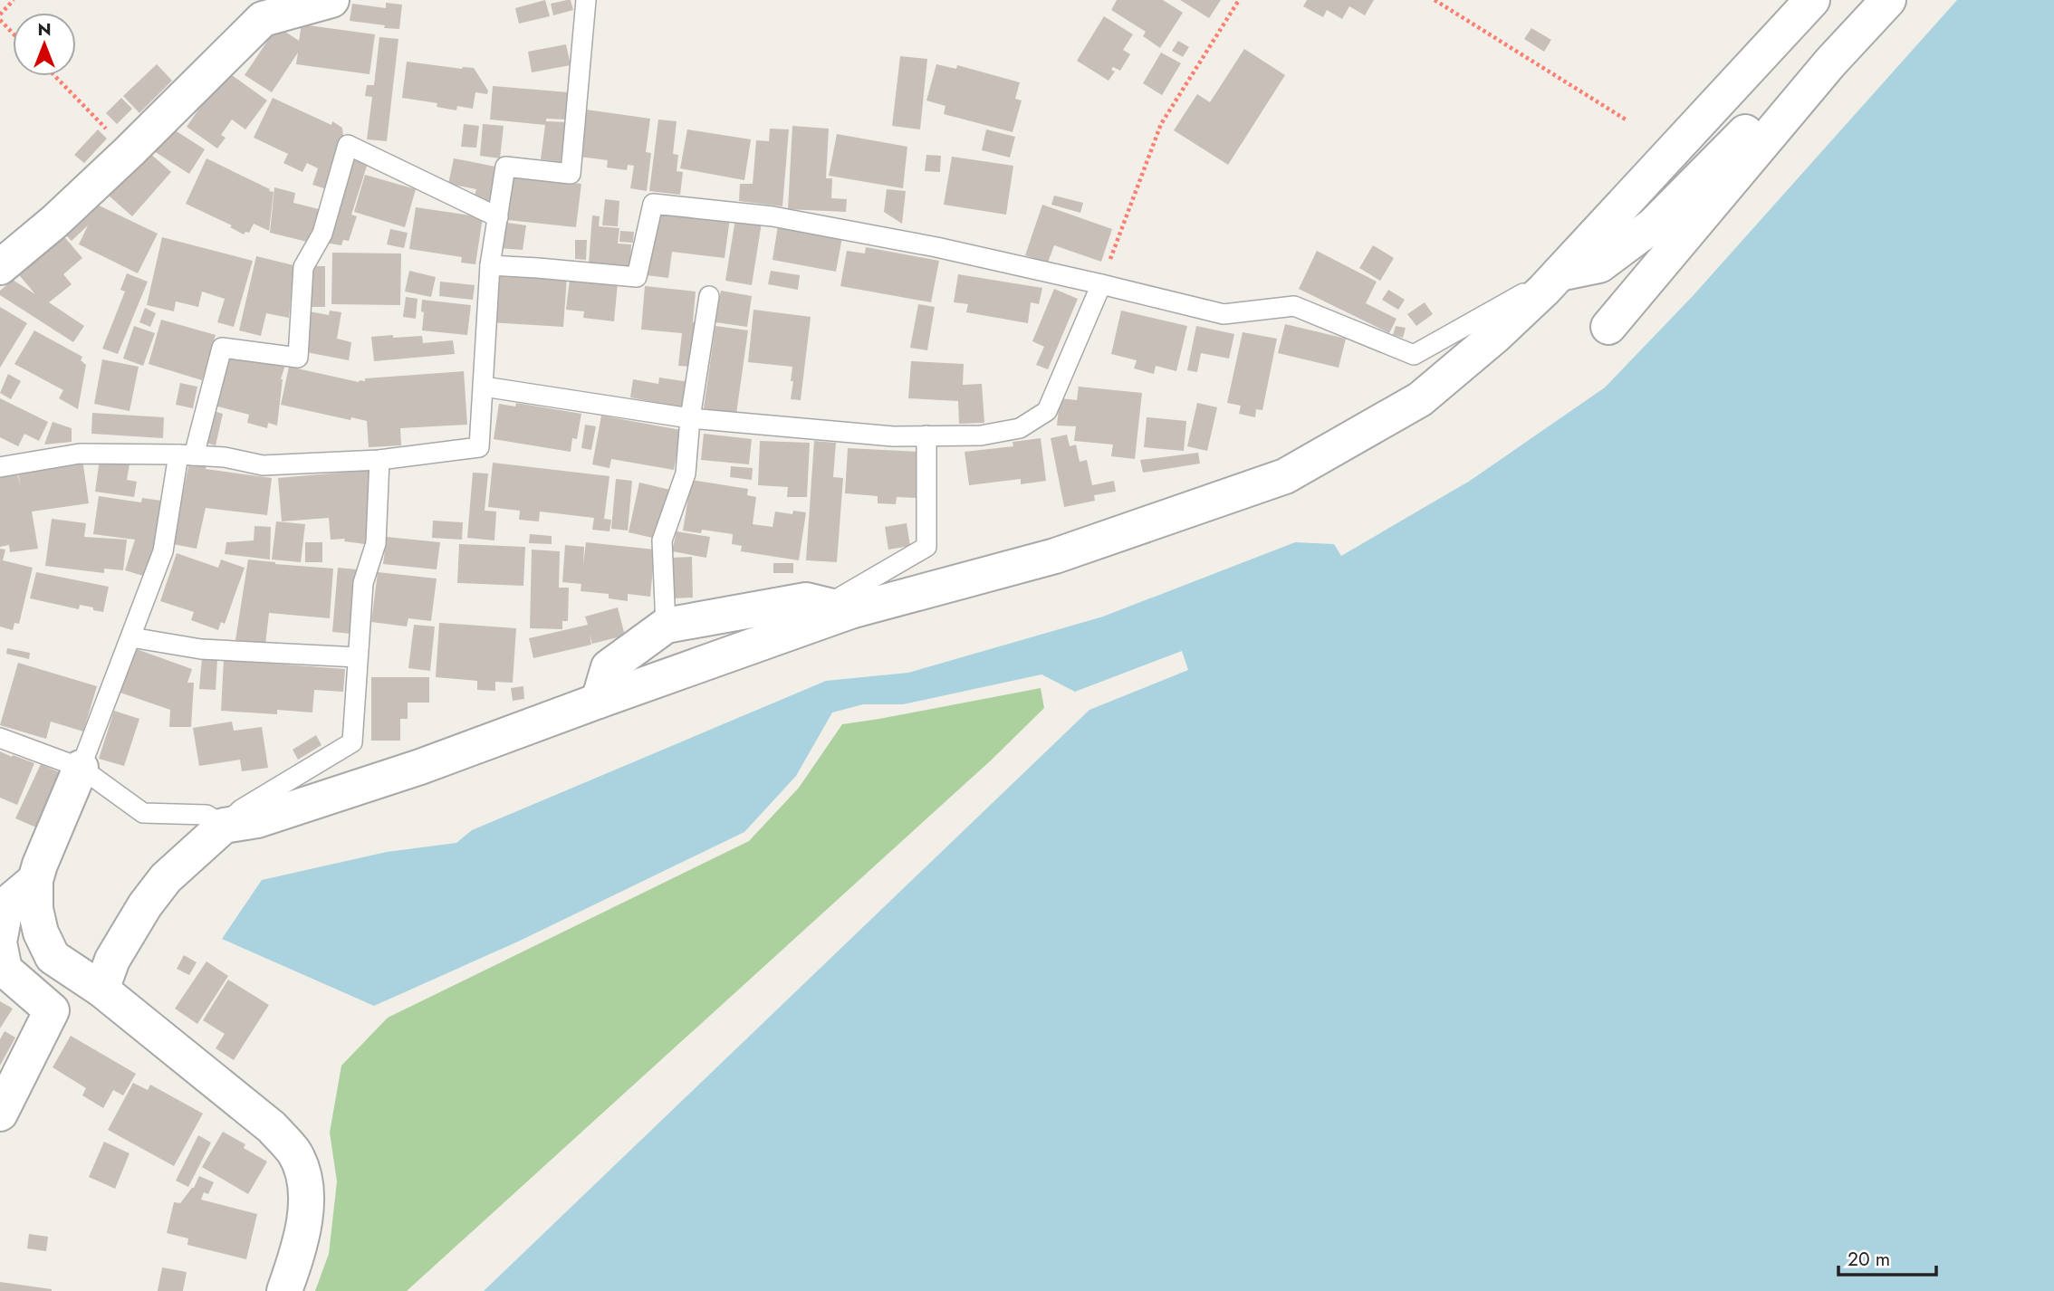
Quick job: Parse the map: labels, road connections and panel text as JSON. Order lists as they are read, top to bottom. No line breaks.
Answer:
{"scale_bar":"20 m","north":"top"}
